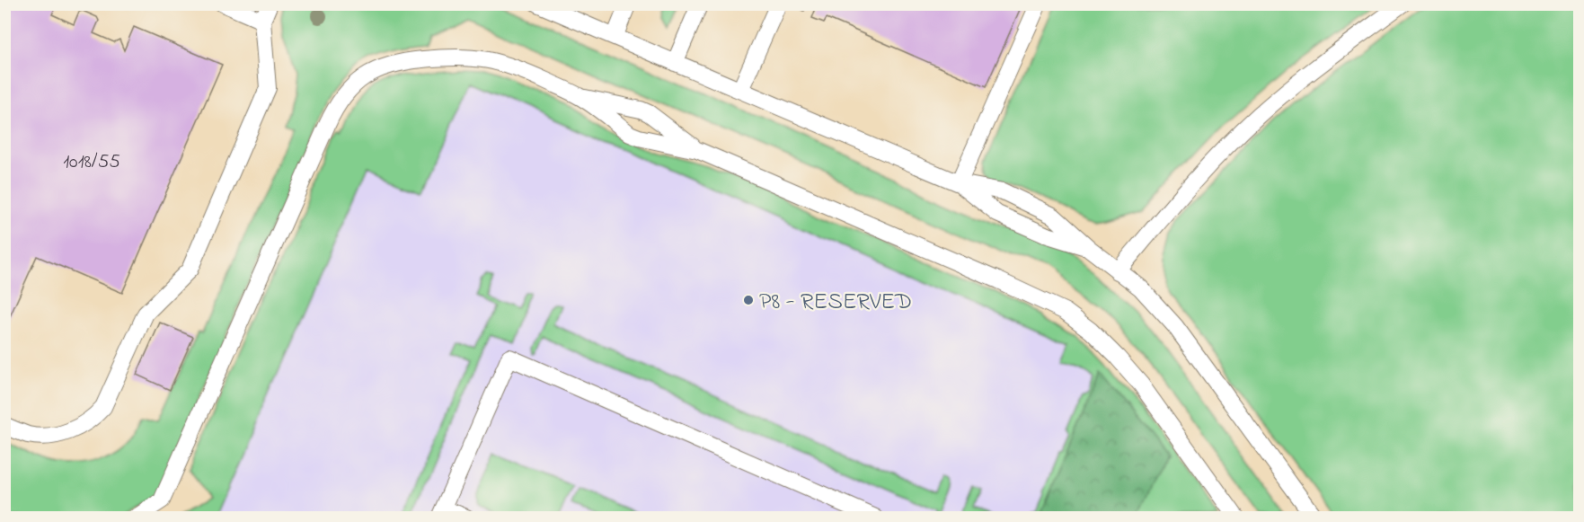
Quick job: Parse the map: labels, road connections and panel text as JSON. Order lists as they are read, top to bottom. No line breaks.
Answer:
{"places":["P8 - RESERVED"],"house_numbers":["1018/55"]}
